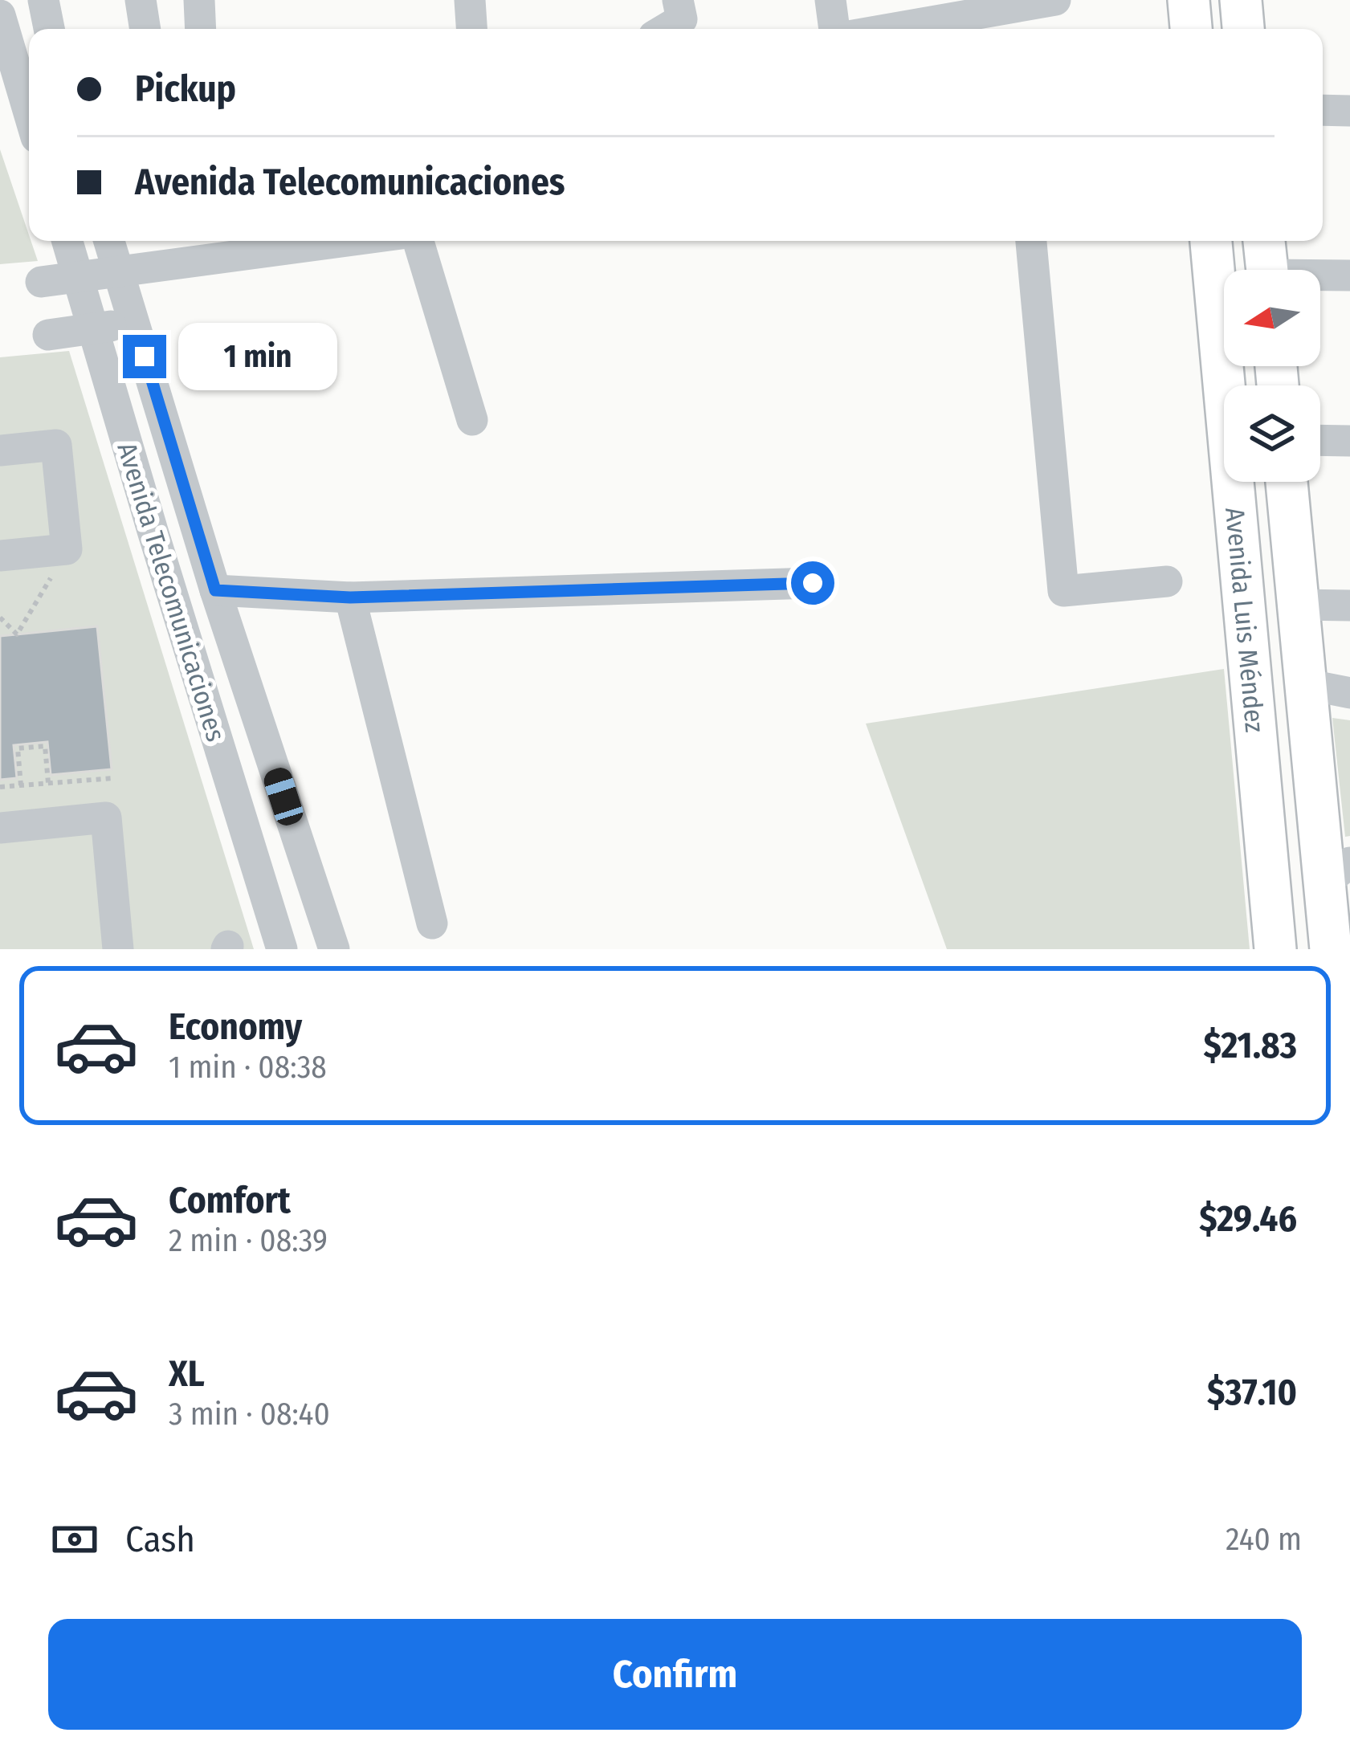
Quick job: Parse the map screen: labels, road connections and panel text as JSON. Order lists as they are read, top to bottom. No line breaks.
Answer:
{"streets":{"main road":["Avenida Luis Méndez"],"street":["Avenida Telecomunicaciones"]},"north":"left","page":{"banner":["Pickup","Avenida Telecomunicaciones"],"bubble":"1 min","list":[{"name":"Economy","note":"1 min · 08:38","value":"$21.83"},{"name":"Comfort","note":"2 min · 08:39","value":"$29.46"},{"name":"XL","note":"3 min · 08:40","value":"$37.10"}],"pay":["Cash","240 m"],"buttons":"Confirm"}}
